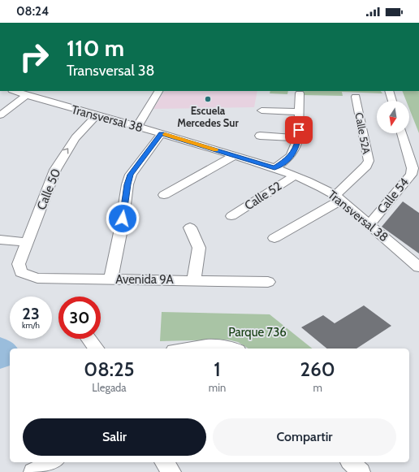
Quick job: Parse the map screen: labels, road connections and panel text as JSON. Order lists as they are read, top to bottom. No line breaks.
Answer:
{"streets":{"street":["Transversal 38","Calle 52A","Calle 50","Calle 52","Calle 54","Avenida 9A"]},"crossings":[["Transversal 38","Calle 52A"],["Transversal 38","Calle 50"],["Transversal 38","Calle 52"],["Transversal 38","Calle 54"],["Calle 50","Avenida 9A"]],"parks":["Parque 736"],"places":["Escuela Mercedes Sur"],"north":"bottom","page":{"status":"08:24","turn":["110 m","Transversal 38"],"speed":"23 km/h","limit":"30","eta":["08:25","Llegada","1","min","260","m"],"buttons":["Salir","Compartir"]}}
